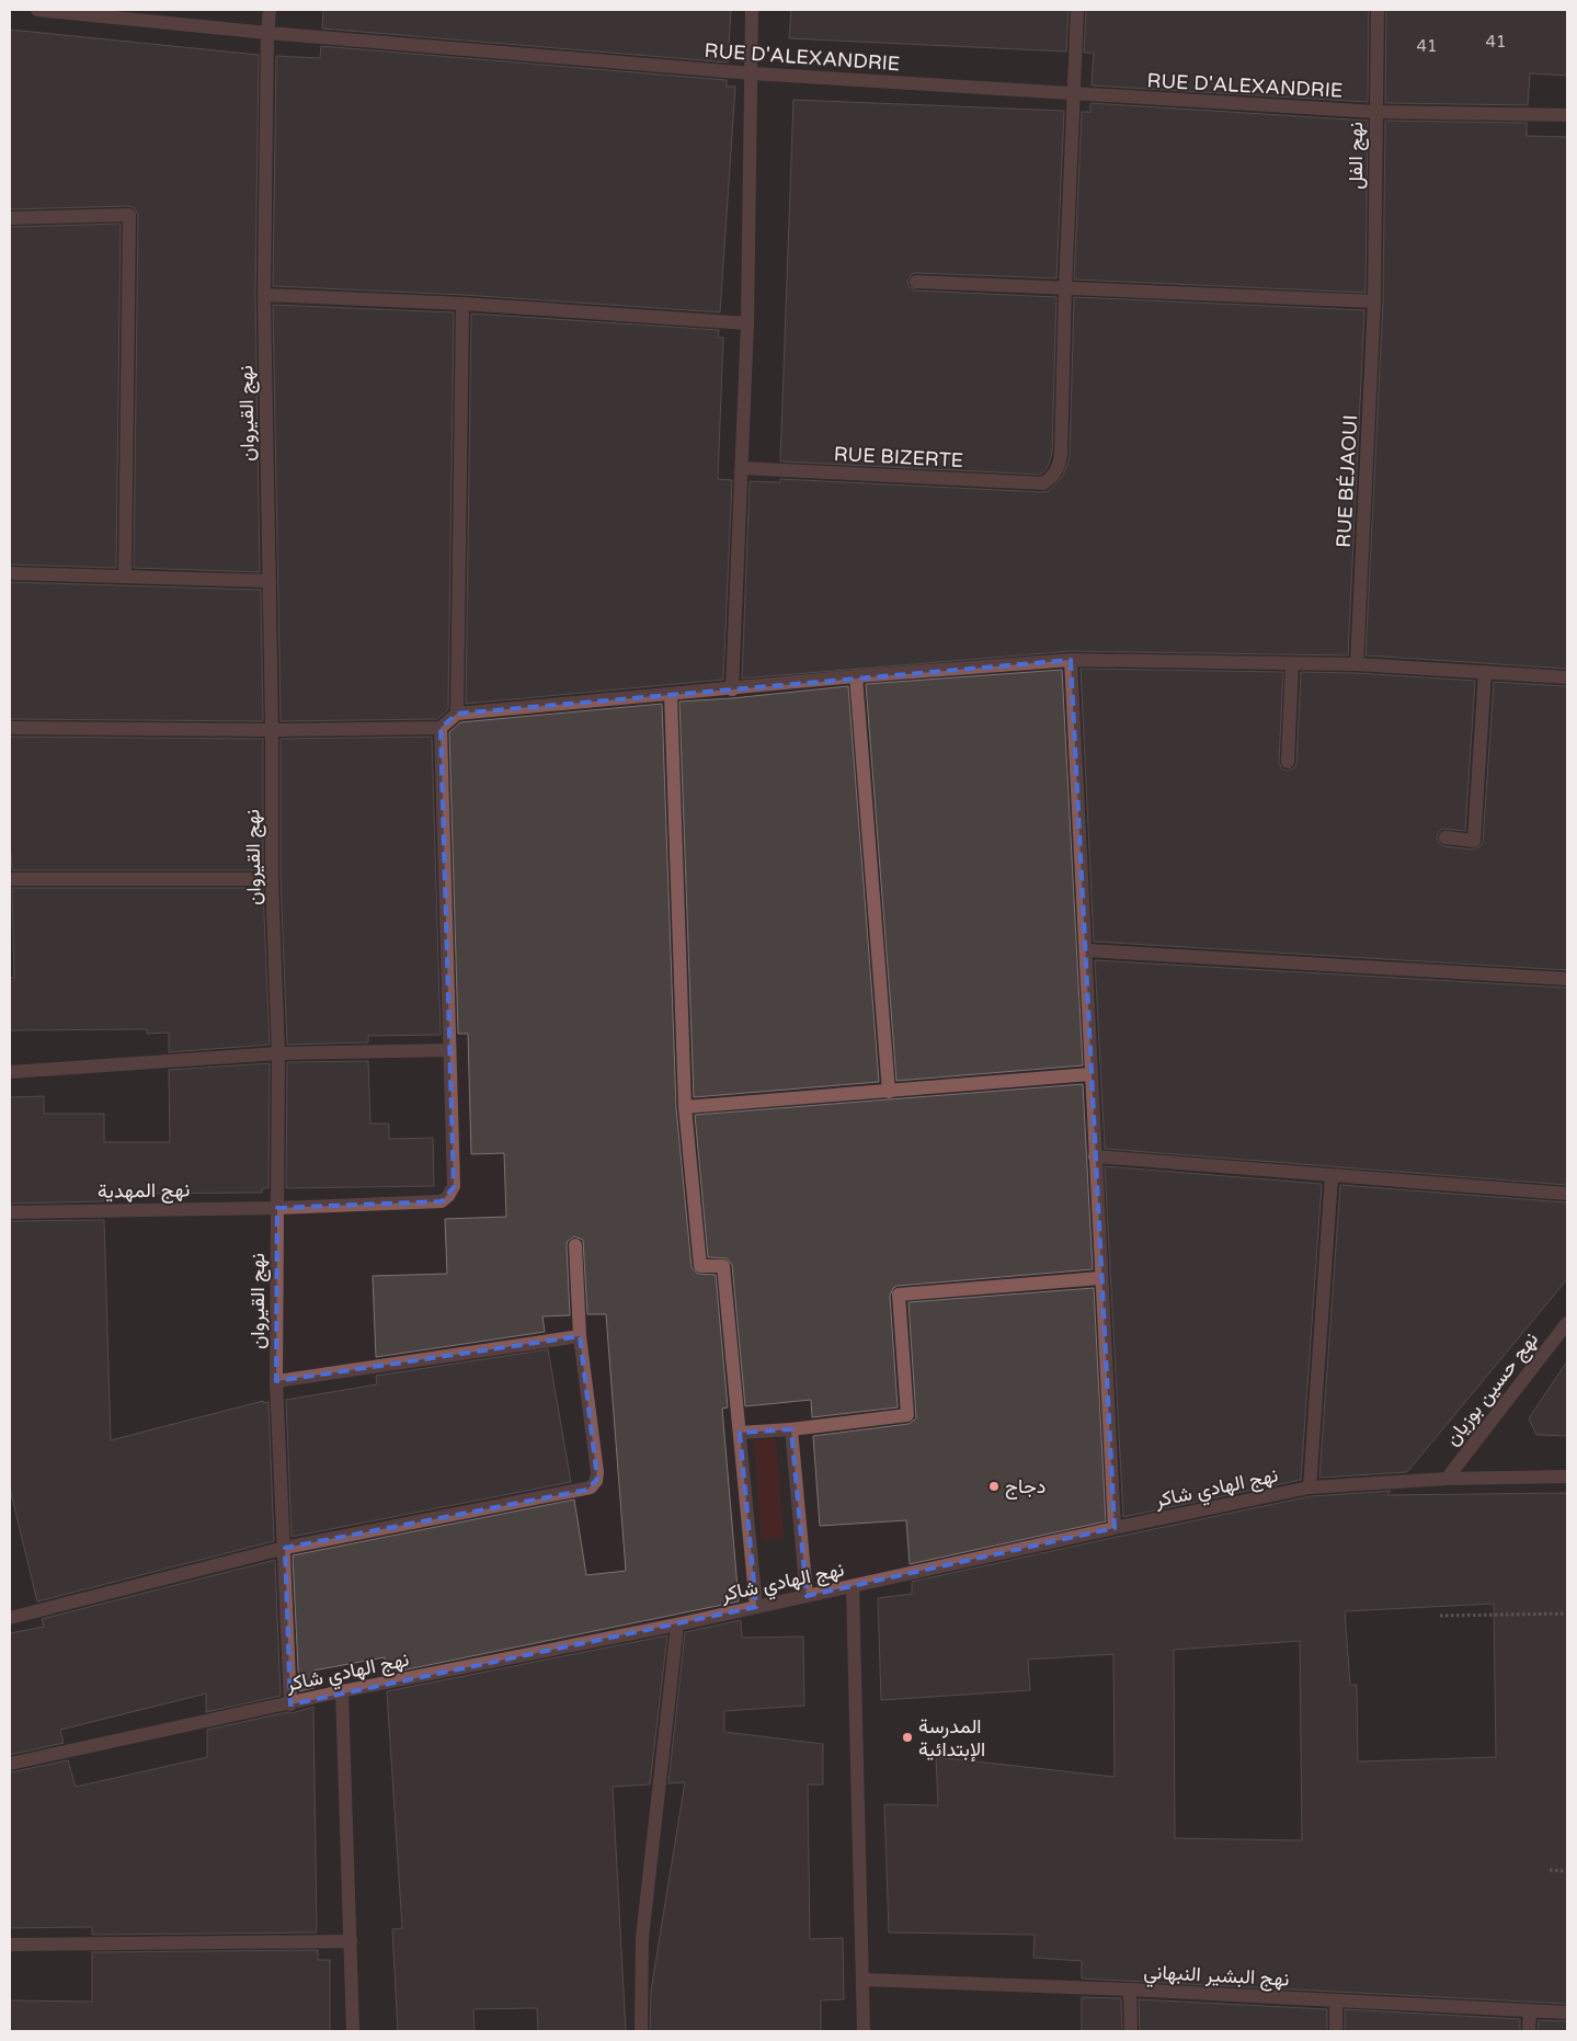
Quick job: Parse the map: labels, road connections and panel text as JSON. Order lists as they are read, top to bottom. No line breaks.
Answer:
{"streets":{"street":["RUE D'ALEXANDRIE","نهج الفل","نهج القيروان","RUE BIZERTE","RUE BÉJAOUI","نهج المهدية","نهج حسين بوزيان","نهج الهادي شاكر","نهج البشير النبهاني"]},"crossings":[["RUE D'ALEXANDRIE","نهج الفل"],["RUE D'ALEXANDRIE","نهج القيروان"],["نهج الفل","RUE BÉJAOUI"],["نهج القيروان","نهج المهدية"],["نهج القيروان","نهج الهادي شاكر"],["نهج حسين بوزيان","نهج الهادي شاكر"]],"places":["دجاج","المدرسة الإبتدائية"],"house_numbers":["41","41"]}
